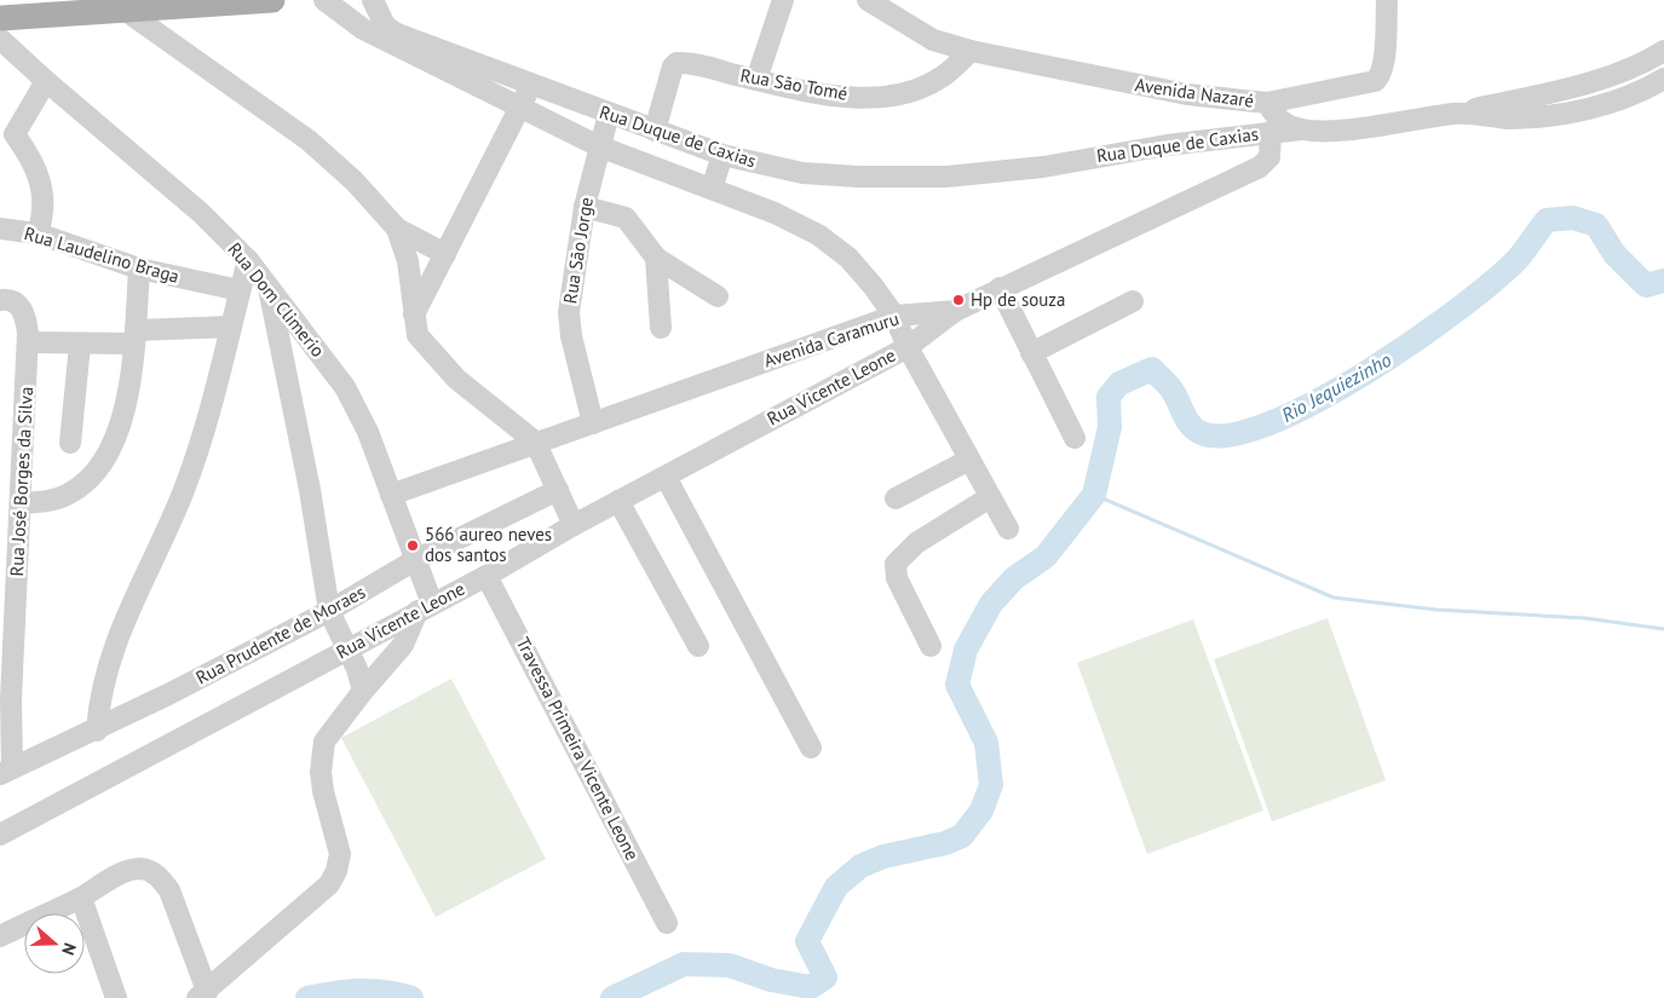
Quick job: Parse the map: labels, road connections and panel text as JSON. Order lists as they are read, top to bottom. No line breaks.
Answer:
{"streets":{"street":["Rua São Tomé","Avenida Nazaré","Rua Duque de Caxias","Rua São Jorge","Rua Laudelino Braga","Rua Dom Climerio","Avenida Caramuru","Rua Vicente Leone","Rua José Borges da Silva","Rua Prudente de Moraes","Travessa Primeira Vicente Leone"]},"crossings":[["Rua São Tomé","Avenida Nazaré"],["Rua São Tomé","Rua Duque de Caxias"],["Avenida Nazaré","Rua Duque de Caxias"],["Rua Duque de Caxias","Rua São Jorge"],["Rua Duque de Caxias","Avenida Caramuru"],["Rua Duque de Caxias","Rua Vicente Leone"],["Rua São Jorge","Avenida Caramuru"],["Rua Dom Climerio","Avenida Caramuru"],["Rua Dom Climerio","Rua Vicente Leone"],["Rua Dom Climerio","Rua Prudente de Moraes"],["Avenida Caramuru","Rua Vicente Leone"],["Rua Vicente Leone","Travessa Primeira Vicente Leone"],["Rua José Borges da Silva","Rua Prudente de Moraes"]],"water":["Rio Jequiezinho"],"places":["Hp de souza","566 aureo neves dos santos"],"north":"right"}
